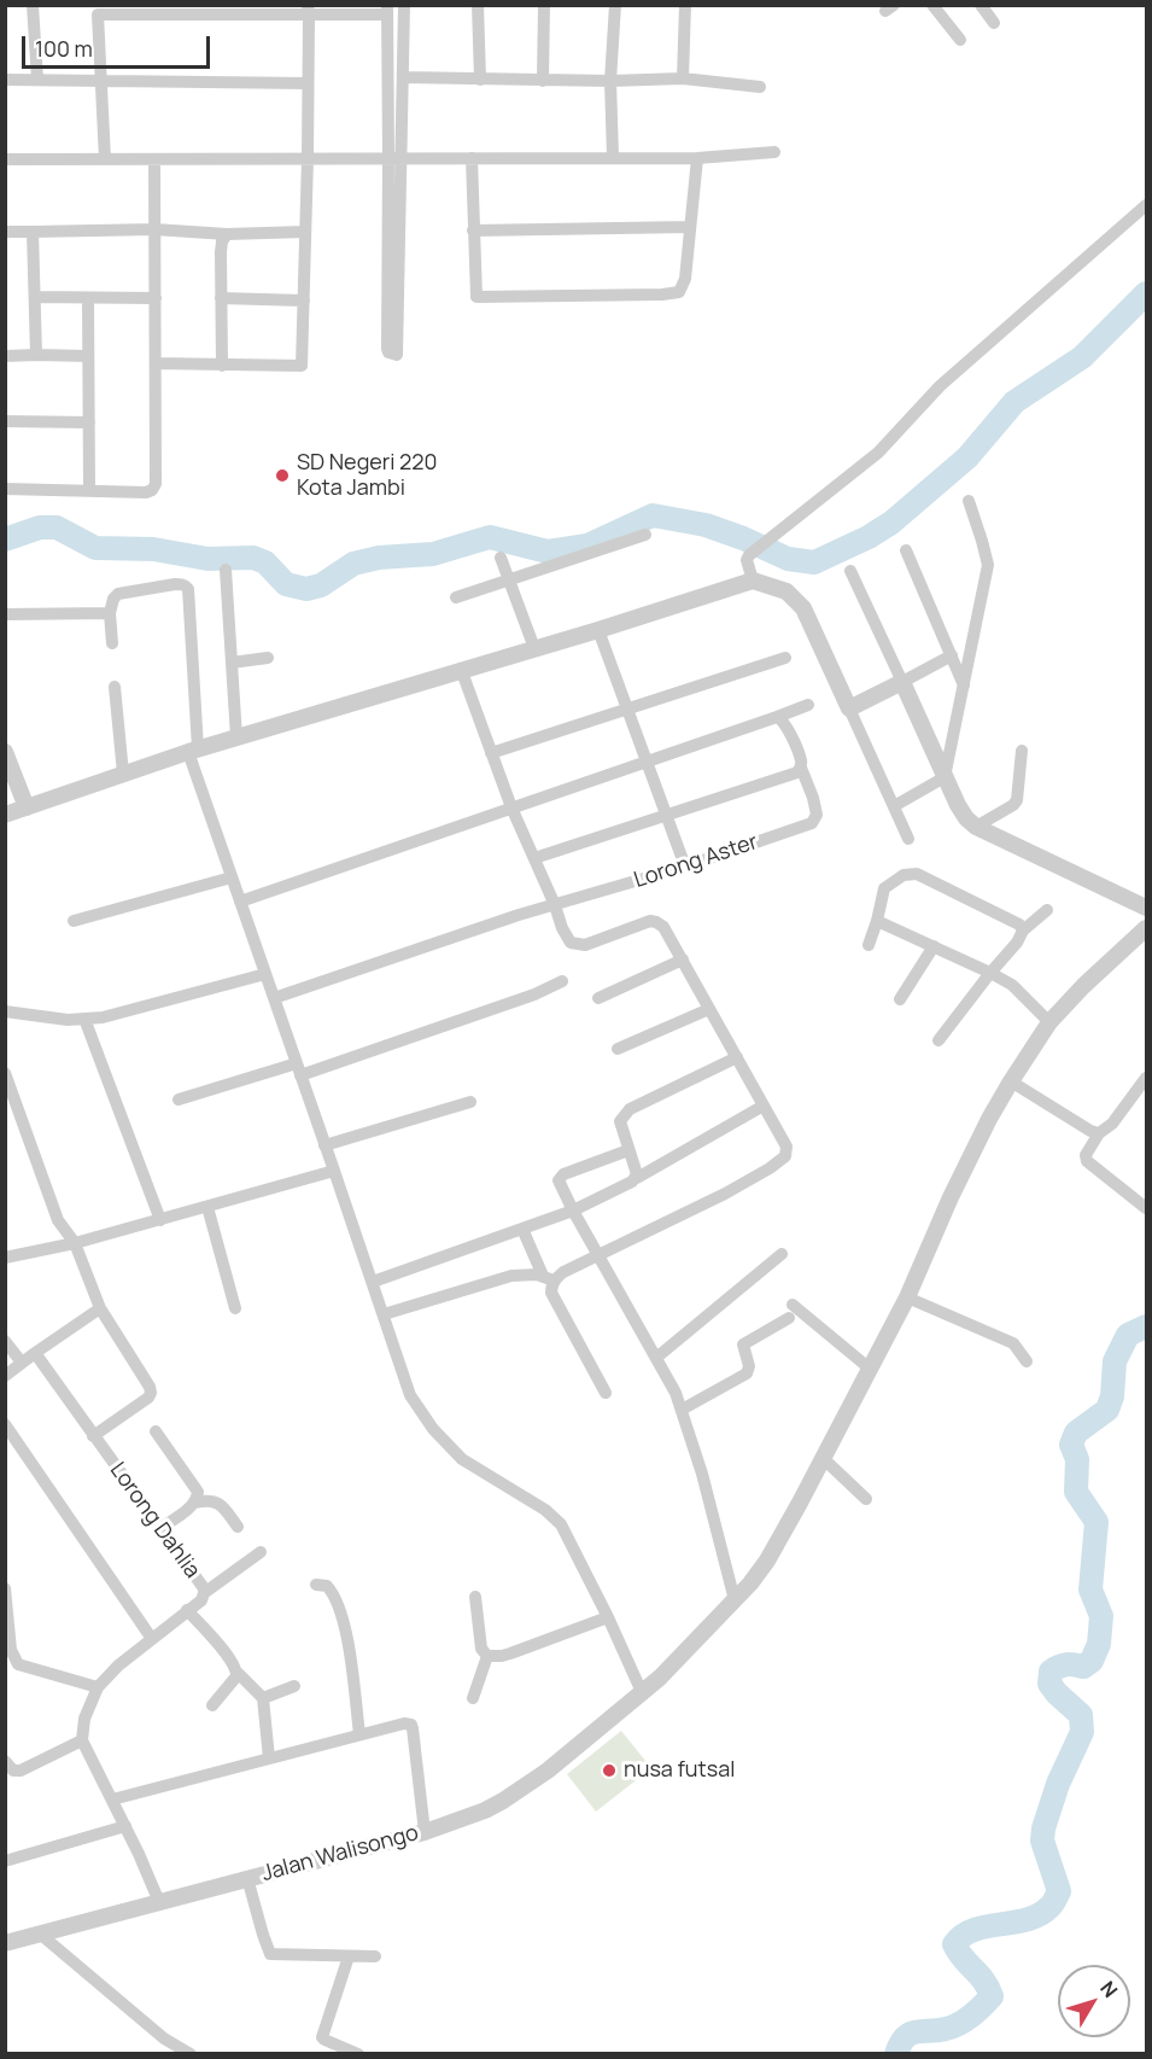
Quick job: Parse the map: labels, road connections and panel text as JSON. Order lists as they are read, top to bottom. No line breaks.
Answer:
{"streets":{"street":["Lorong Aster","Lorong Dahlia","Jalan Walisongo"]},"places":["SD Negeri 220 Kota Jambi","nusa futsal"],"scale_bar":"100 m","north":"top right"}
